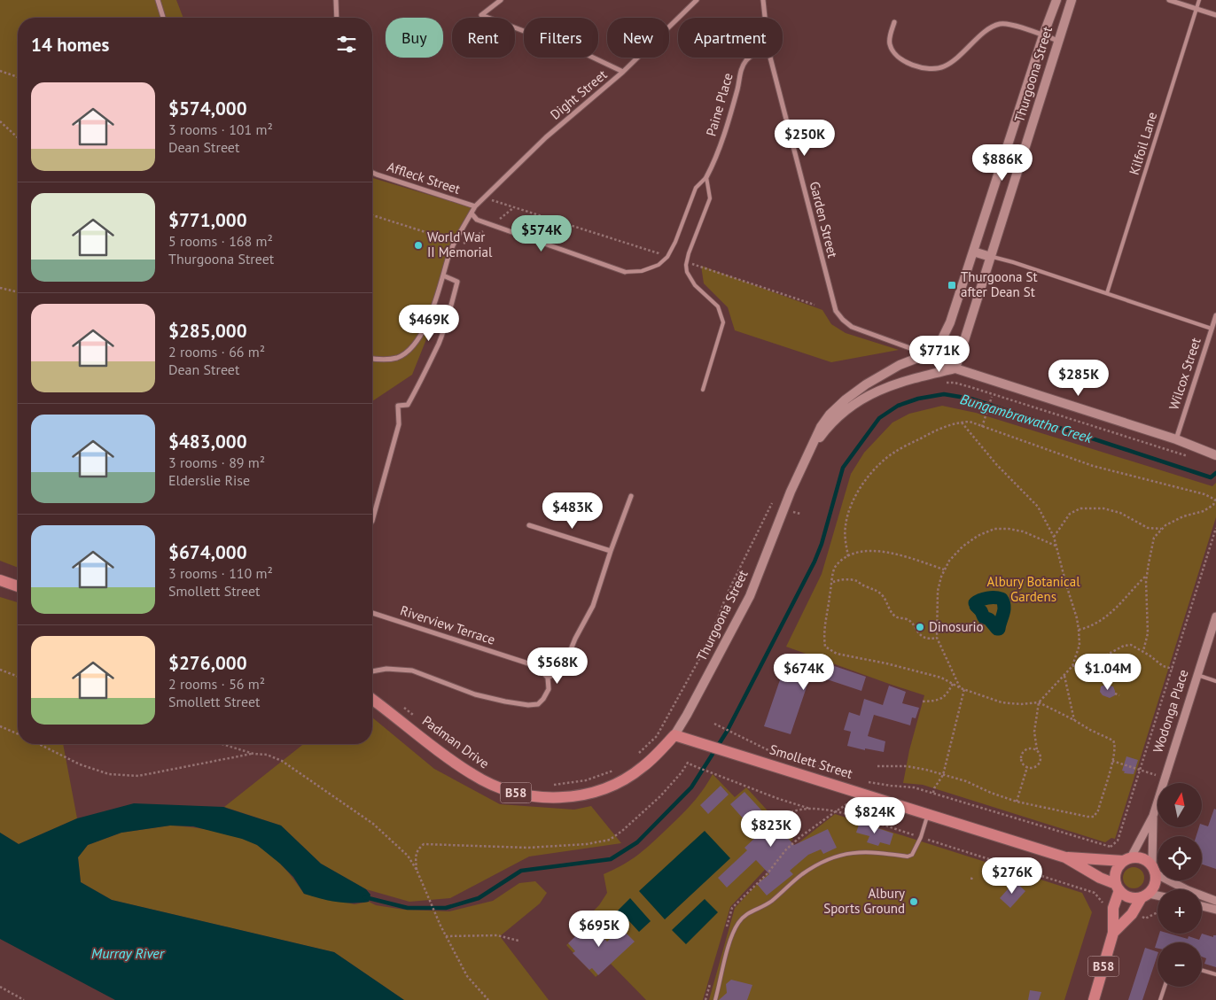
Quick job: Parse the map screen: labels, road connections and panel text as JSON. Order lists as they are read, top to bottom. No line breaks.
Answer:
{"streets":{"main road":["Thurgoona Street","Padman Drive","Smollett Street","B58"],"street":["Dight Street","Paine Place","Affleck Street","Garden Street","Wilcox Street","Riverview Terrace","Wodonga Place"],"lane":["Kilfoil Lane"]},"crossings":[["Thurgoona Street","Garden Street"],["Thurgoona Street","Padman Drive"],["Thurgoona Street","Smollett Street"],["Dight Street","Affleck Street"],["Wodonga Place","Smollett Street"],["Wodonga Place","B58"],["Padman Drive","Smollett Street"],["Smollett Street","B58"]],"water":["Bungambrawatha Creek","Murray River"],"parks":["Albury Botanical Gardens"],"places":{"other":["World War II Memorial","Dinosurio","Albury Sports Ground"],"transit":["Thurgoona St after Dean St"]},"north":"top","page":{"chip":["Buy","Rent","Filters","New","Apartment"],"heading":"14 homes","list":[{"name":"$574,000","note":"3 rooms · 101 m² · Dean Street"},{"name":"$771,000","note":"5 rooms · 168 m² · Thurgoona Street"},{"name":"$285,000","note":"2 rooms · 66 m² · Dean Street"},{"name":"$483,000","note":"3 rooms · 89 m² · Elderslie Rise"},{"name":"$674,000","note":"3 rooms · 110 m² · Smollett Street"},{"name":"$276,000","note":"2 rooms · 56 m² · Smollett Street"}],"price":["$250K","$886K","$574K","$469K","$771K","$285K","$483K","$568K","$674K","$1.04M","$824K","$823K","$276K","$695K"],"map_buttons":["+","−"]}}
